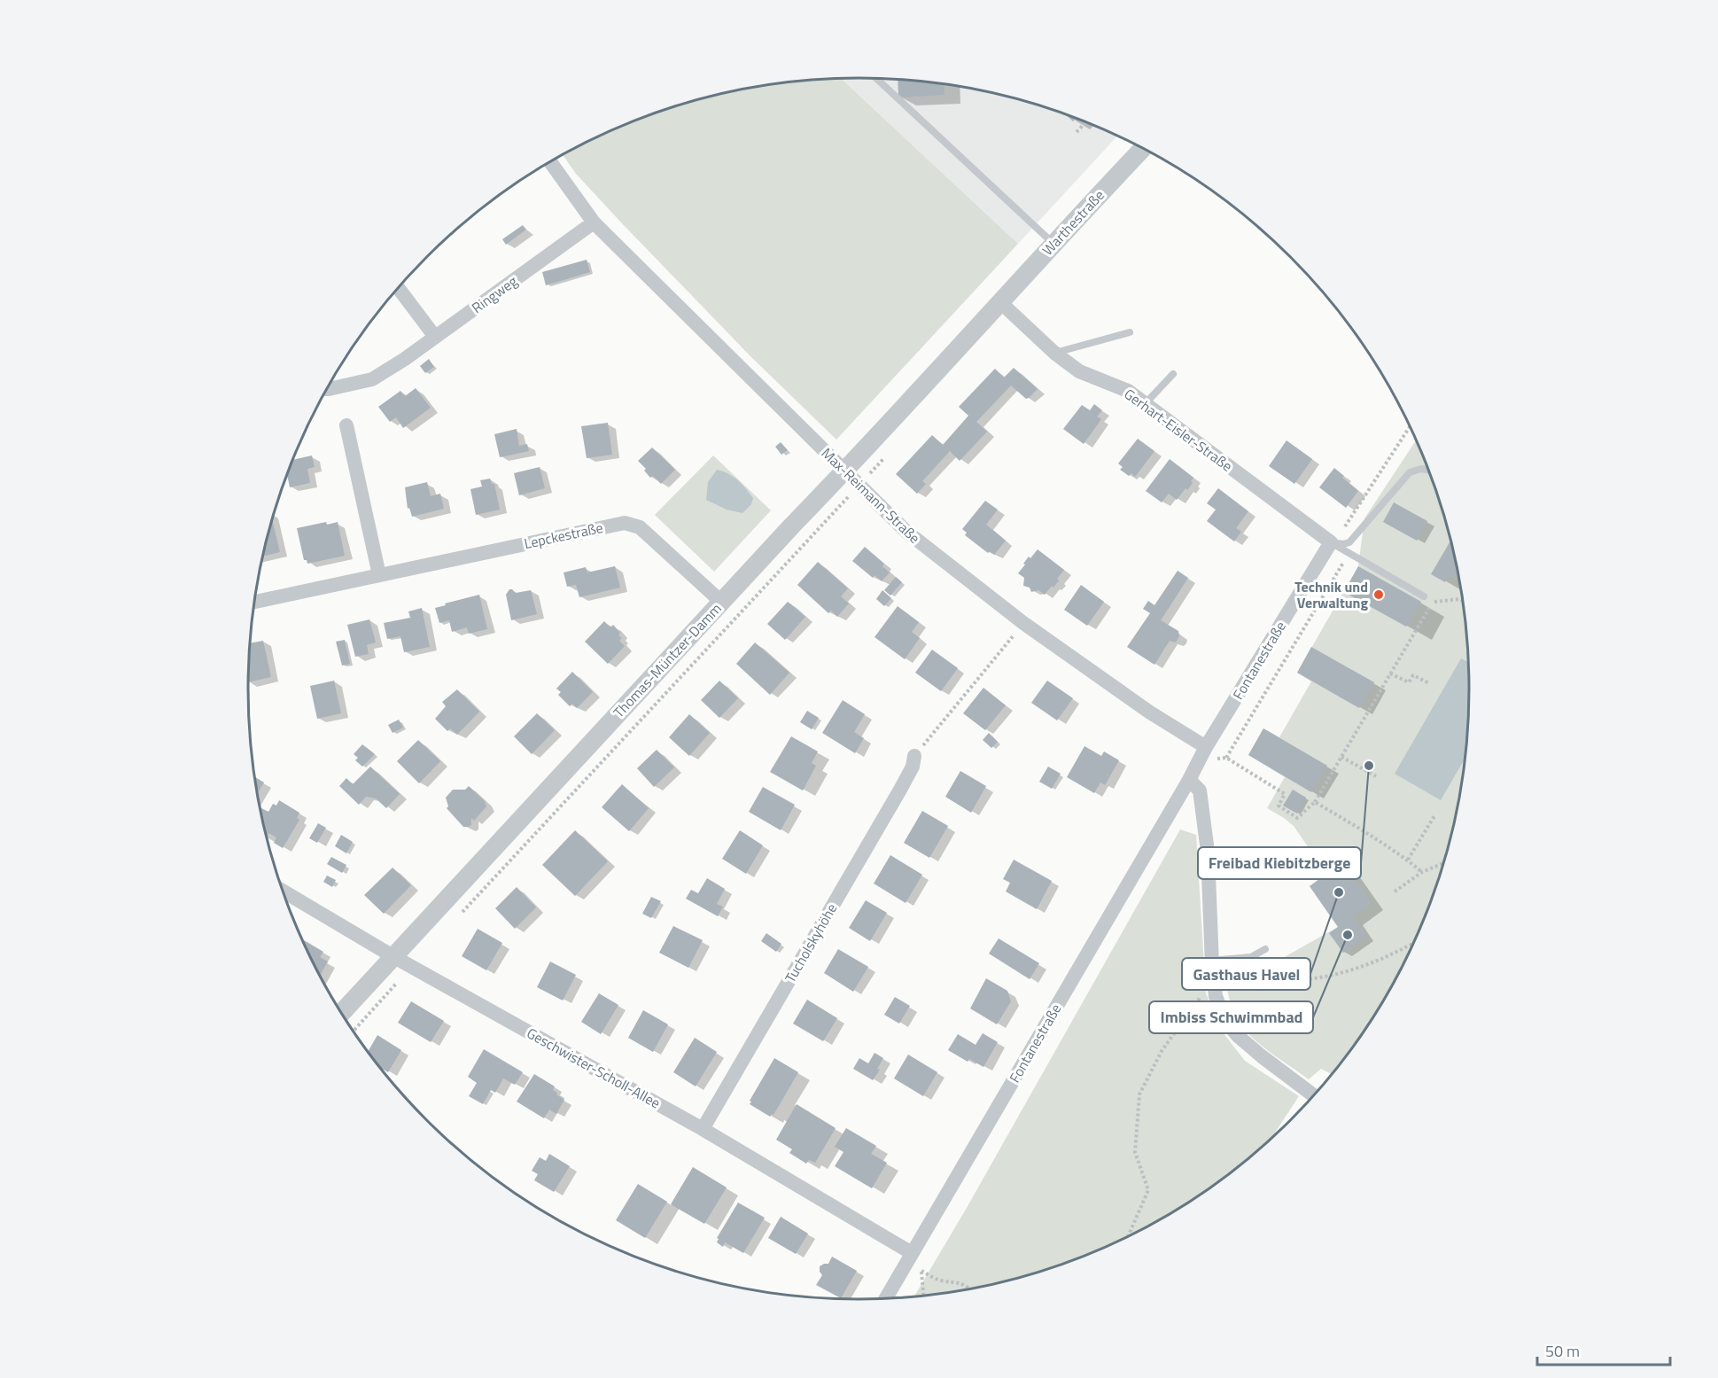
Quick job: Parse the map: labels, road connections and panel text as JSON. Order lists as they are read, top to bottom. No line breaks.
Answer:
{"streets":{"street":["Warthestraße","Ringweg","Gerhart-Eisler-Straße","Max-Reimann-Straße","Lepckestraße","Thomas-Müntzer-Damm","Fontanestraße","Tucholskyhöhe","Geschwister-Scholl-Allee"]},"crossings":[["Warthestraße","Gerhart-Eisler-Straße"],["Warthestraße","Thomas-Müntzer-Damm"],["Ringweg","Max-Reimann-Straße"],["Gerhart-Eisler-Straße","Thomas-Müntzer-Damm"],["Gerhart-Eisler-Straße","Fontanestraße"],["Max-Reimann-Straße","Thomas-Müntzer-Damm"],["Max-Reimann-Straße","Fontanestraße"],["Lepckestraße","Thomas-Müntzer-Damm"],["Thomas-Müntzer-Damm","Geschwister-Scholl-Allee"],["Fontanestraße","Geschwister-Scholl-Allee"],["Tucholskyhöhe","Geschwister-Scholl-Allee"]],"places":["Technik und Verwaltung","Freibad Kiebitzberge","Gasthaus Havel","Imbiss Schwimmbad"],"scale_bar":"50 m"}
